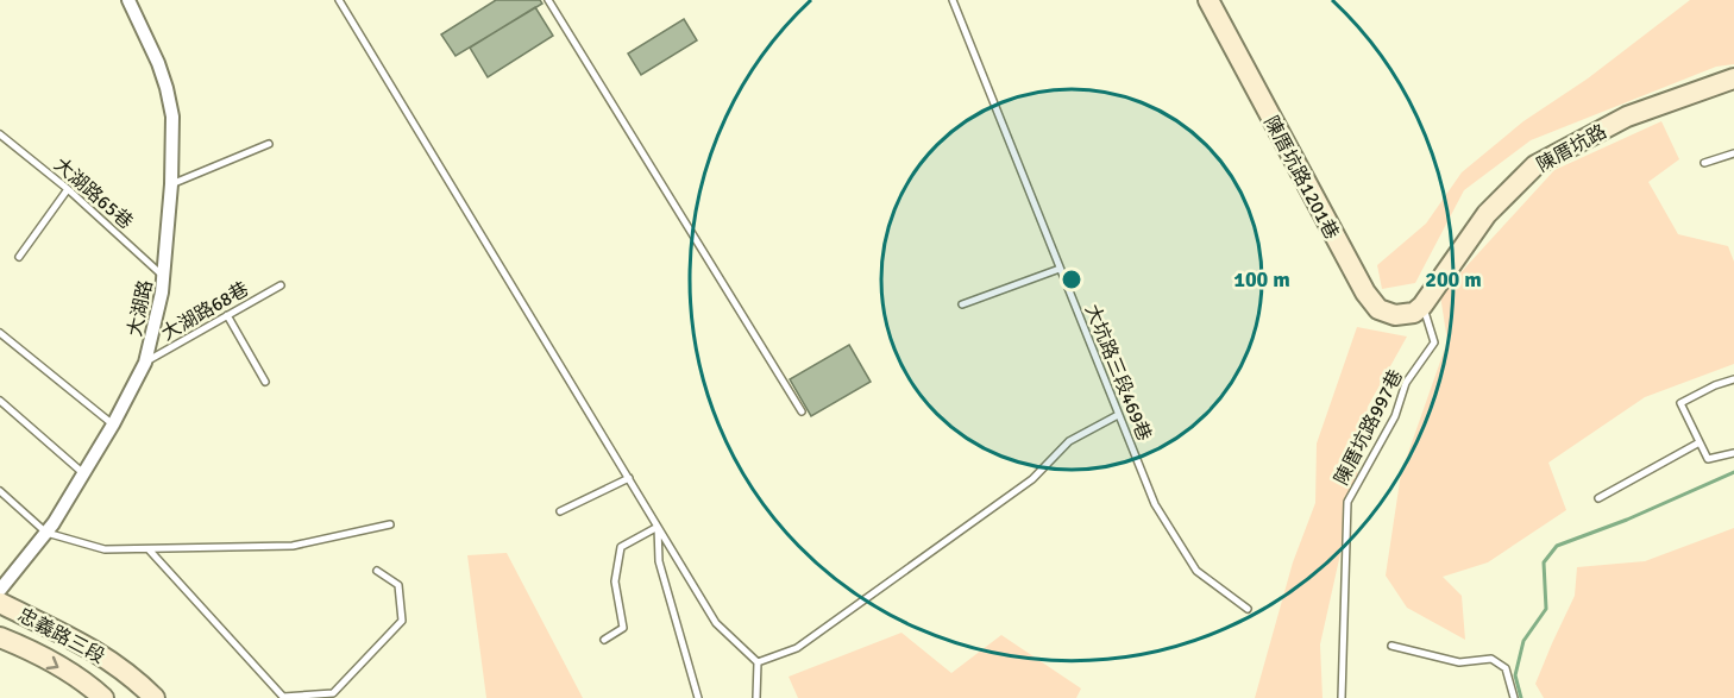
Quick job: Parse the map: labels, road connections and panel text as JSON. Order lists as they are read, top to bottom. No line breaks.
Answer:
{"streets":{"street":["陳厝坑路","陳厝坑路1201巷","大湖路","忠義路三段"],"lane":["大湖路65巷","大湖路68巷","大坑路三段469巷","陳厝坑路997巷"]},"crossings":[["陳厝坑路","陳厝坑路1201巷"],["陳厝坑路","陳厝坑路997巷"],["陳厝坑路1201巷","陳厝坑路997巷"],["大湖路65巷","大湖路"],["大湖路","大湖路68巷"]],"rings":["100 m","200 m"]}
